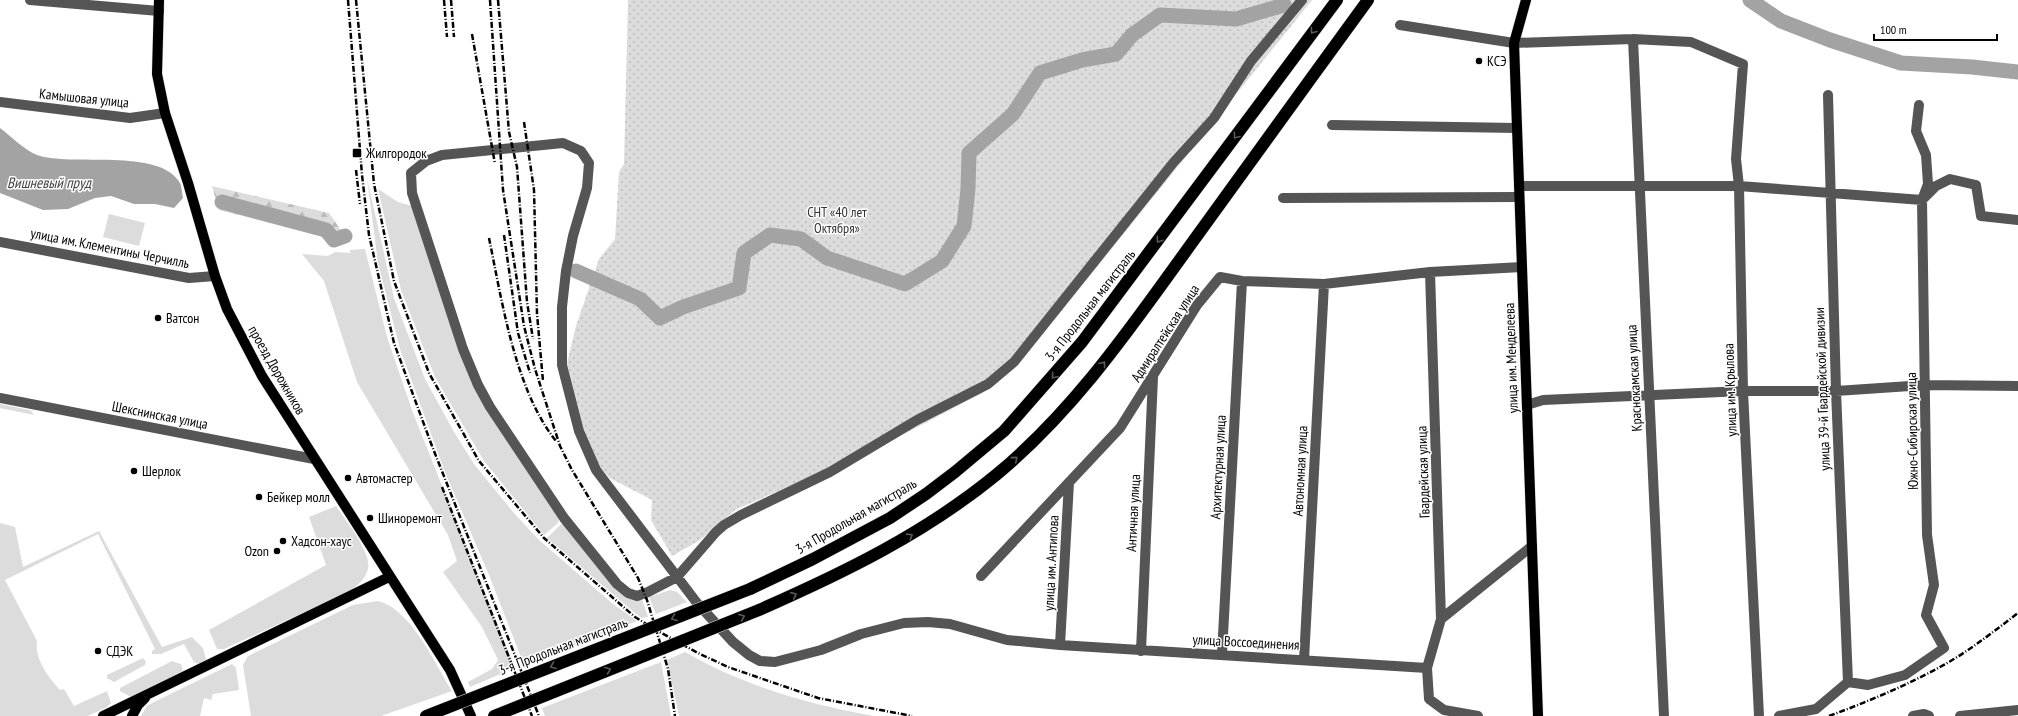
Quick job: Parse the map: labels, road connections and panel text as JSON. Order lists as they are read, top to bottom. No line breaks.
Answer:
{"streets":{"highway":["3-я Продольная магистраль"],"main road":["улица им. Менделеева","проезд Дорожников"],"street":["Камышовая улица","улица им. Клементины Черчилль","Адмиралтейская улица","Краснокамская улица","улица 39-й Гвардейской дивизии","улица им. Крылова","Шекснинская улица","Южно-Сибирская улица","Архитектурная улица","Автономная улица","Гвардейская улица","Античная улица","улица им. Антипова","улица Воссоединения"]},"crossings":[["Камышовая улица","проезд Дорожников"],["улица им. Клементины Черчилль","проезд Дорожников"],["Адмиралтейская улица","улица им. Менделеева"],["Адмиралтейская улица","Архитектурная улица"],["Адмиралтейская улица","Автономная улица"],["Адмиралтейская улица","Гвардейская улица"],["Адмиралтейская улица","Античная улица"],["Адмиралтейская улица","улица им. Антипова"],["проезд Дорожников","Шекснинская улица"],["Краснокамская улица","улица им. Крылова"],["улица 39-й Гвардейской дивизии","Южно-Сибирская улица"],["Архитектурная улица","улица Воссоединения"],["Автономная улица","улица Воссоединения"],["Гвардейская улица","улица Воссоединения"],["Античная улица","улица Воссоединения"],["улица им. Антипова","улица Воссоединения"]],"water":["Вишневый пруд"],"parks":["СНТ «40 лет Октября»"],"places":{"other":["КСЭ","Ватсон","Шерлок","Автомастер","Бейкер молл","Шиноремонт","Хадсон-хаус","Ozon","СДЭК"],"transit":["Жилгородок"]},"scale_bar":"100 m"}
